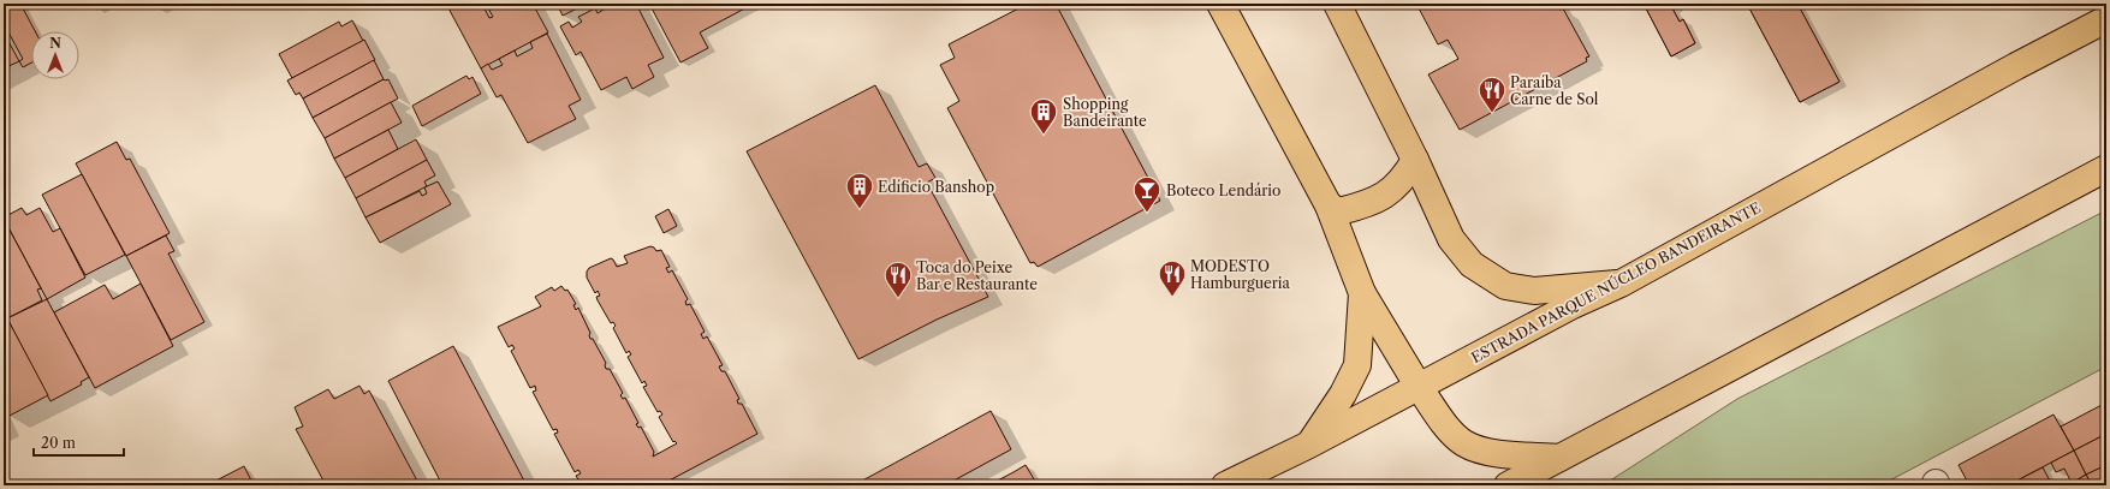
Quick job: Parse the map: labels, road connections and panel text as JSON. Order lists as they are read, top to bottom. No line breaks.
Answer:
{"streets":{"main road":["ESTRADA PARQUE NÚCLEO BANDEIRANTE"]},"places":{"restaurant":["Paraíba Carne de Sol","MODESTO Hamburgueria","Toca do Peixe Bar e Restaurante"],"building":["Shopping Bandeirante","Edíficio Banshop"],"bar":["Boteco Lendário"]},"scale_bar":"20 m","north":"top"}
